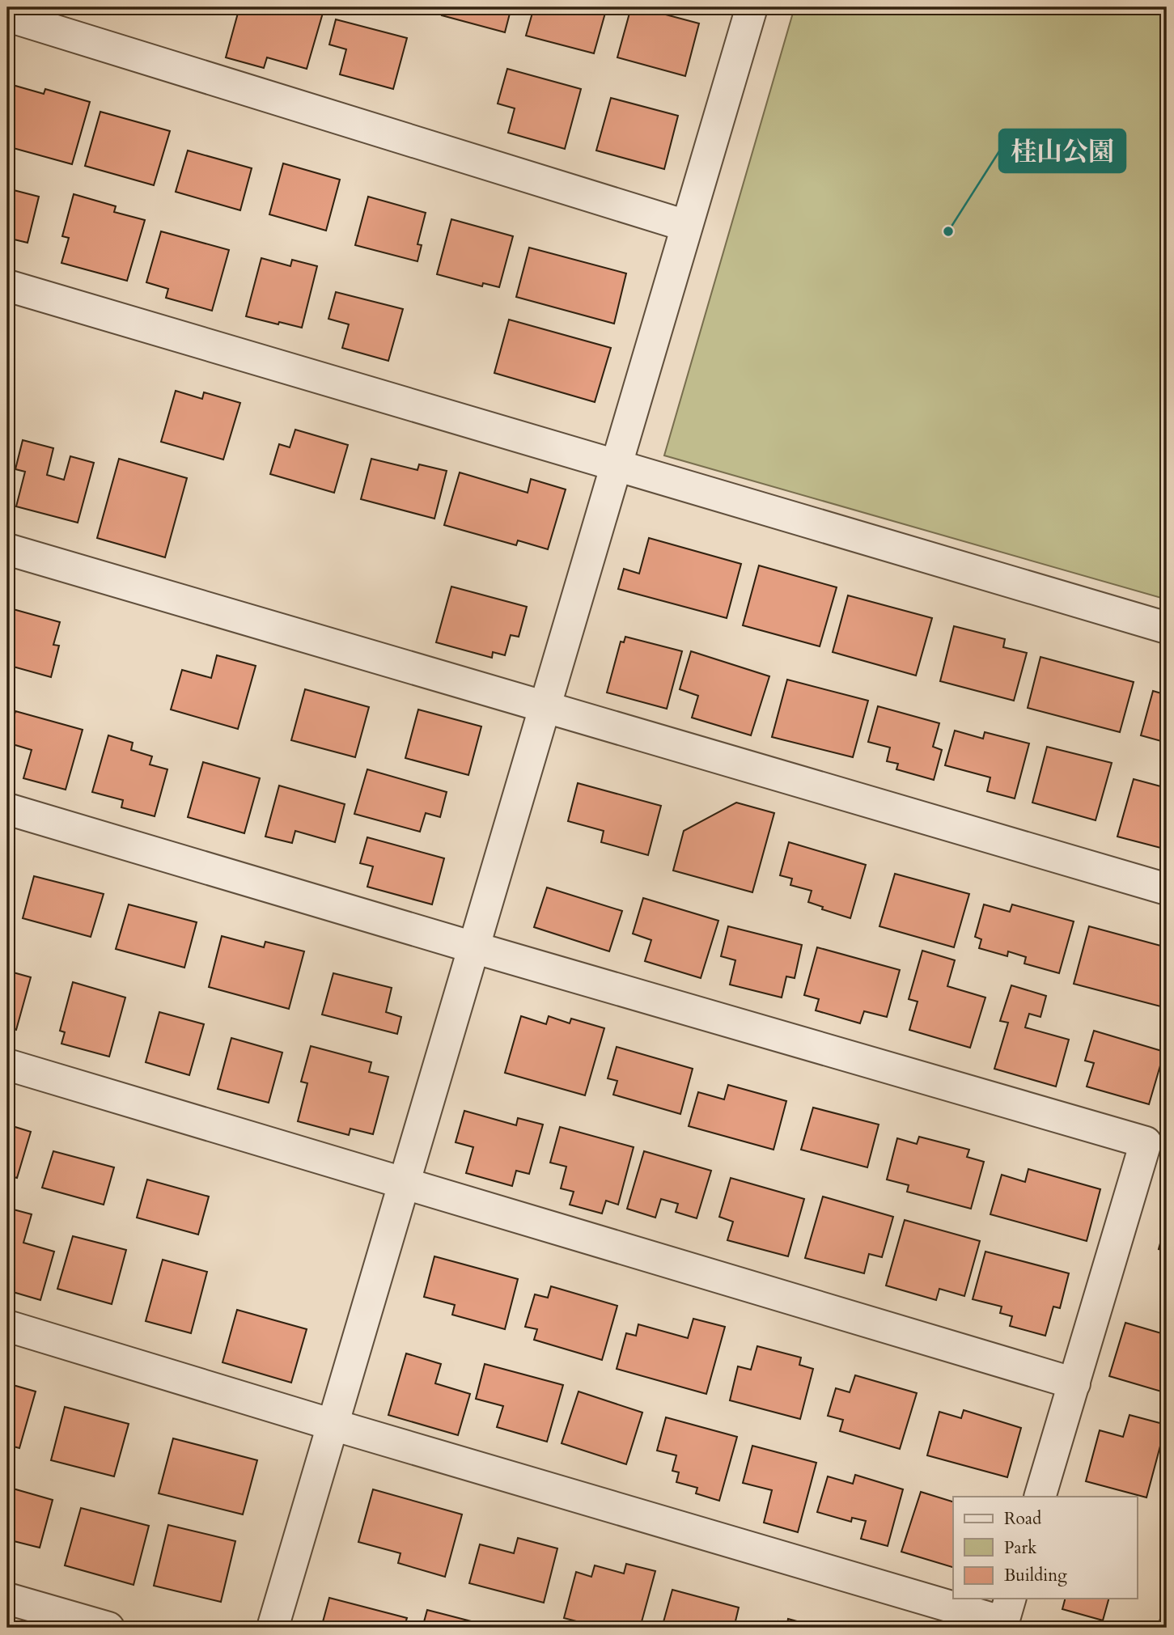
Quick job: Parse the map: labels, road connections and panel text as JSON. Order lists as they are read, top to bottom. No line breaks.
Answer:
{"places":["桂山公園"],"legend":["Road","Park","Building"]}
